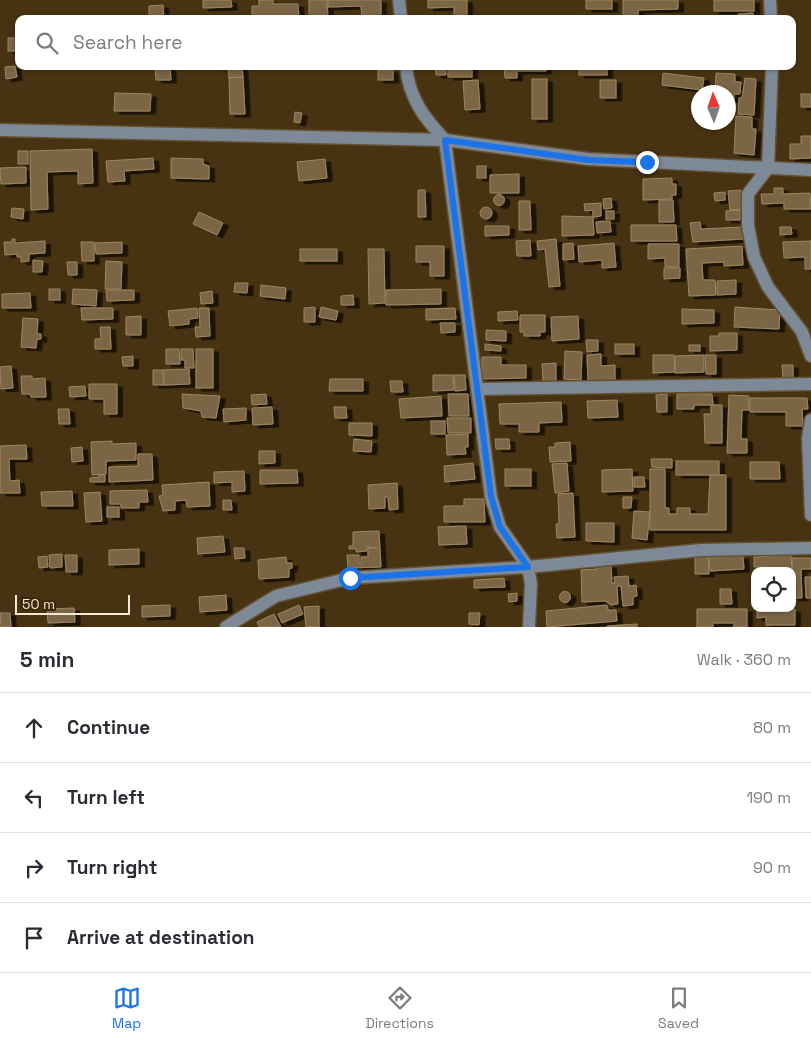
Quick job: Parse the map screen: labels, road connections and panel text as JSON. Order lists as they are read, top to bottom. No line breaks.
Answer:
{"scale_bar":"50 m","north":"top","page":{"search":"Search here","scale":"50 m","heading":["5 min","Walk · 360 m"],"list":[["Continue","80 m"],["Turn left","190 m"],["Turn right","90 m"],"Arrive at destination"],"nav":["Map","Directions","Saved"]}}
